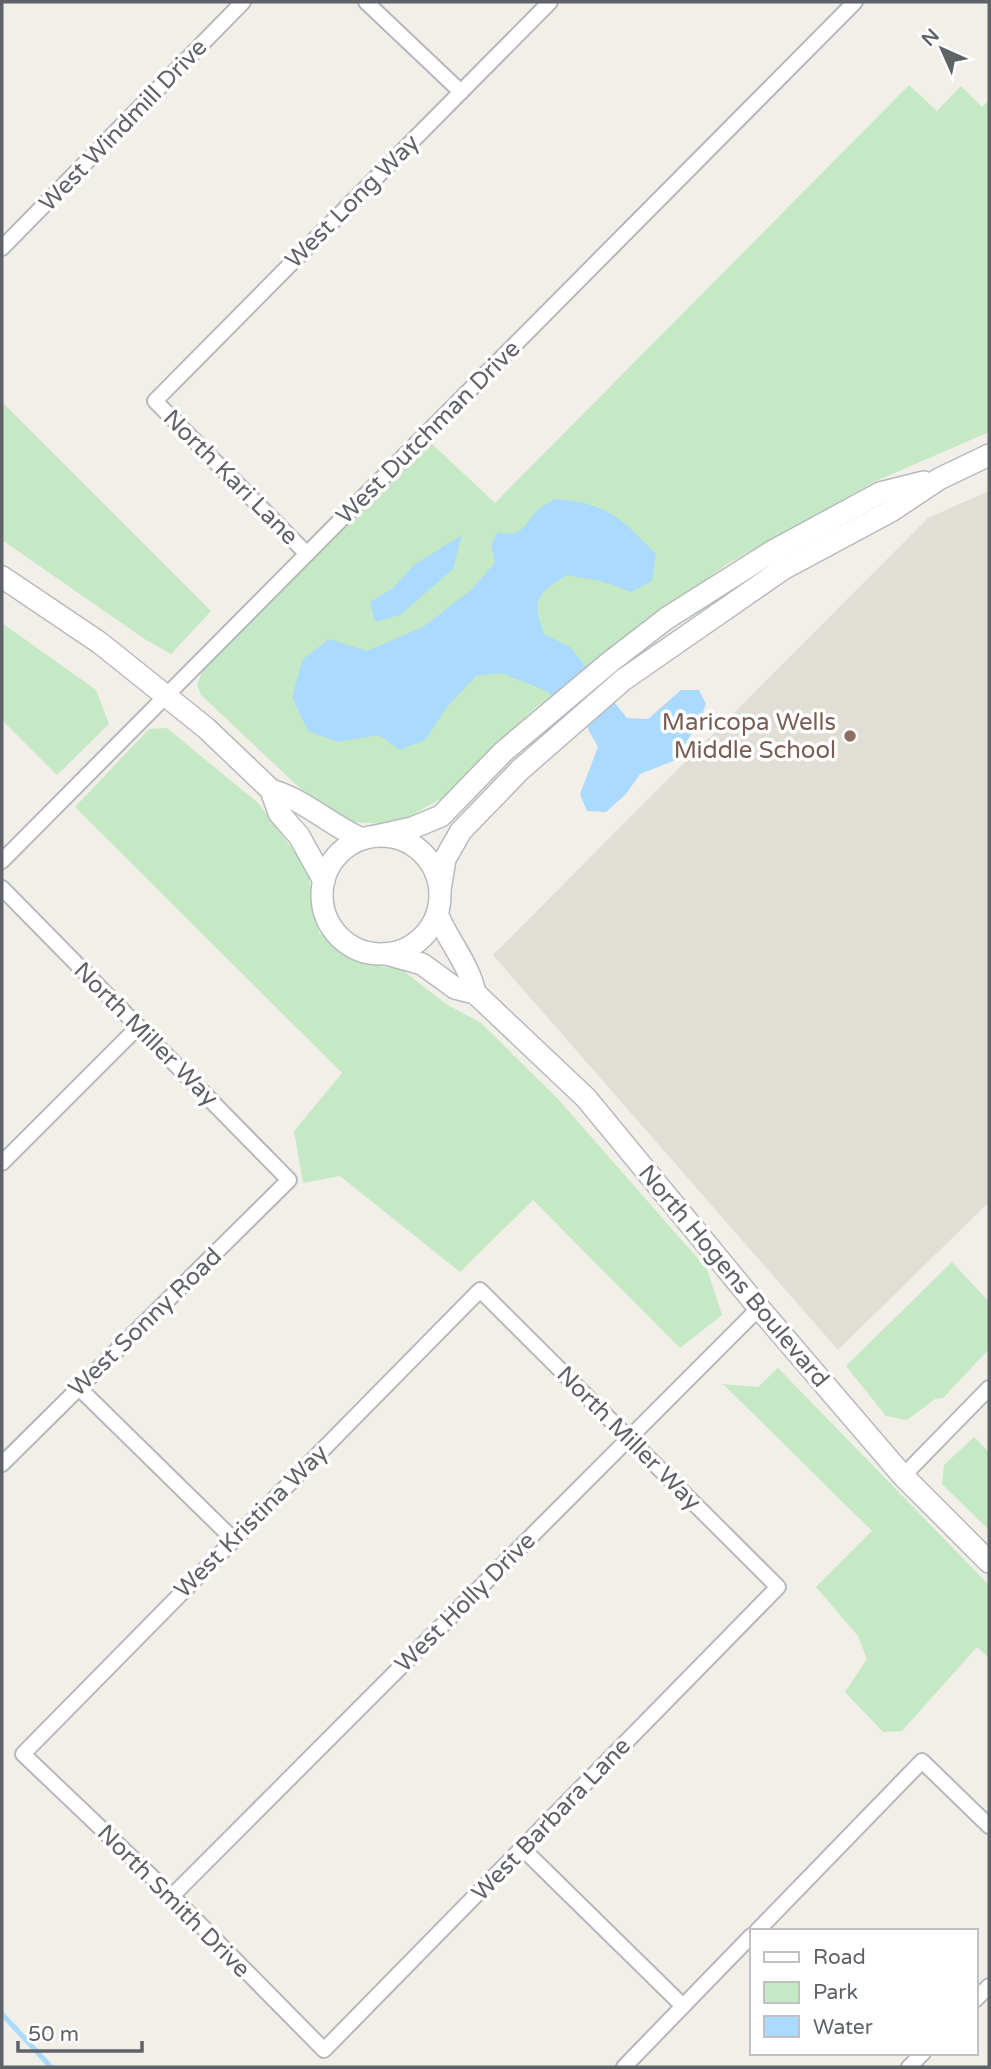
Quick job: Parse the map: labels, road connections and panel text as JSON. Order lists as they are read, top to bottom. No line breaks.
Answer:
{"streets":{"street":["West Windmill Drive","West Long Way","West Dutchman Drive","North Kari Lane","North Miller Way","North Hogens Boulevard","West Sonny Road","West Kristina Way","West Holly Drive","West Barbara Lane","North Smith Drive"]},"crossings":[["West Long Way","North Kari Lane"],["West Dutchman Drive","North Kari Lane"],["North Miller Way","West Sonny Road"],["North Miller Way","West Kristina Way"],["North Miller Way","West Holly Drive"],["North Miller Way","West Barbara Lane"],["North Hogens Boulevard","West Holly Drive"],["West Kristina Way","North Smith Drive"],["West Holly Drive","North Smith Drive"],["West Barbara Lane","North Smith Drive"]],"places":["Maricopa Wells Middle School"],"legend":["Road","Park","Water"],"scale_bar":"50 m","north":"top left"}
